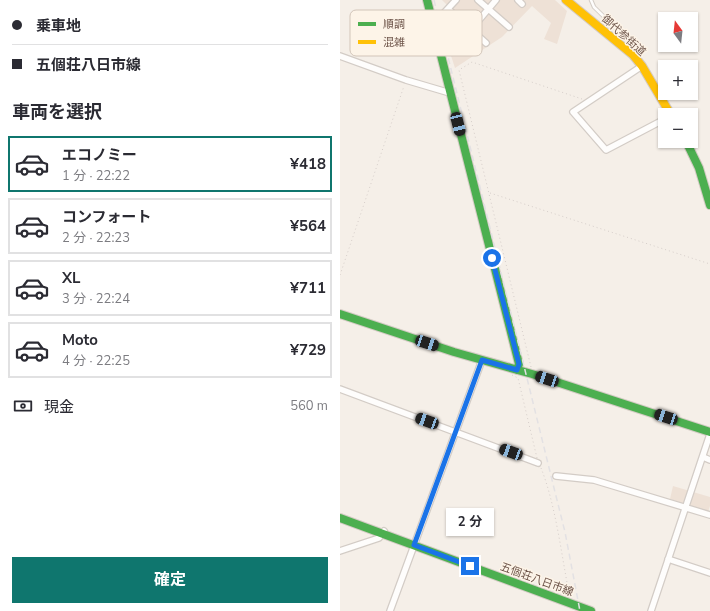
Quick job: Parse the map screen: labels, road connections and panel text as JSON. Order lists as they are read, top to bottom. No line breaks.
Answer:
{"streets":{"street":["御代参街道","五個荘八日市線"]},"legend":["順調","混雑"],"north":"top","page":{"banner":["乗車地","五個荘八日市線"],"map_buttons":["+","−"],"heading":"車両を選択","list":[{"name":"エコノミー","note":"1 分 · 22:22","value":"¥418"},{"name":"コンフォート","note":"2 分 · 22:23","value":"¥564"},{"name":"XL","note":"3 分 · 22:24","value":"¥711"},{"name":"Moto","note":"4 分 · 22:25","value":"¥729"}],"pay":["現金","560 m"],"bubble":"2 分","buttons":"確定"}}
